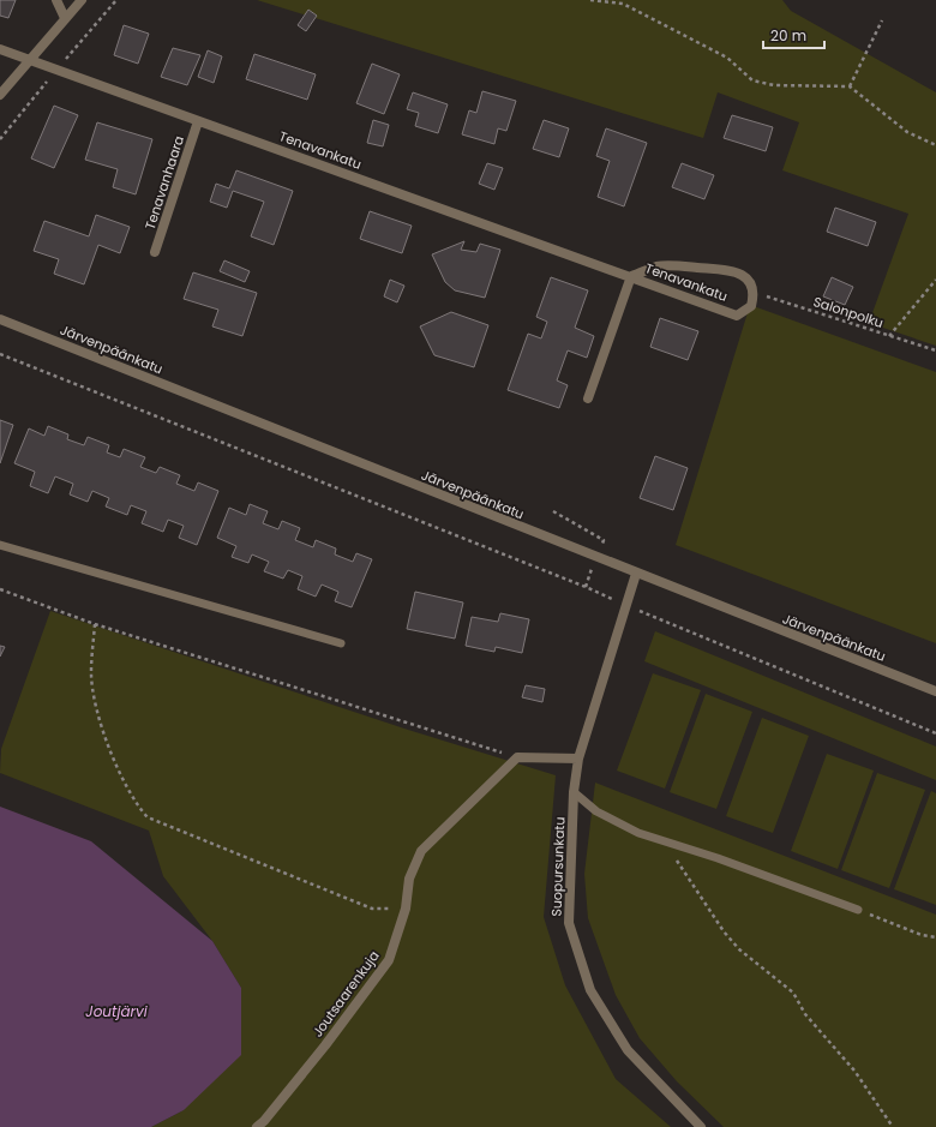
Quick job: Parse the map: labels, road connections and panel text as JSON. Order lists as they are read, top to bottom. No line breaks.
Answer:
{"streets":{"street":["Tenavankatu","Tenavanhaara","Järvenpäänkatu","Suopursunkatu","Joutsaarenkuja"],"path":["Salonpolku"]},"crossings":[["Tenavankatu","Tenavanhaara"],["Tenavankatu","Salonpolku"],["Järvenpäänkatu","Suopursunkatu"]],"water":["Joutjärvi"],"scale_bar":"20 m"}
